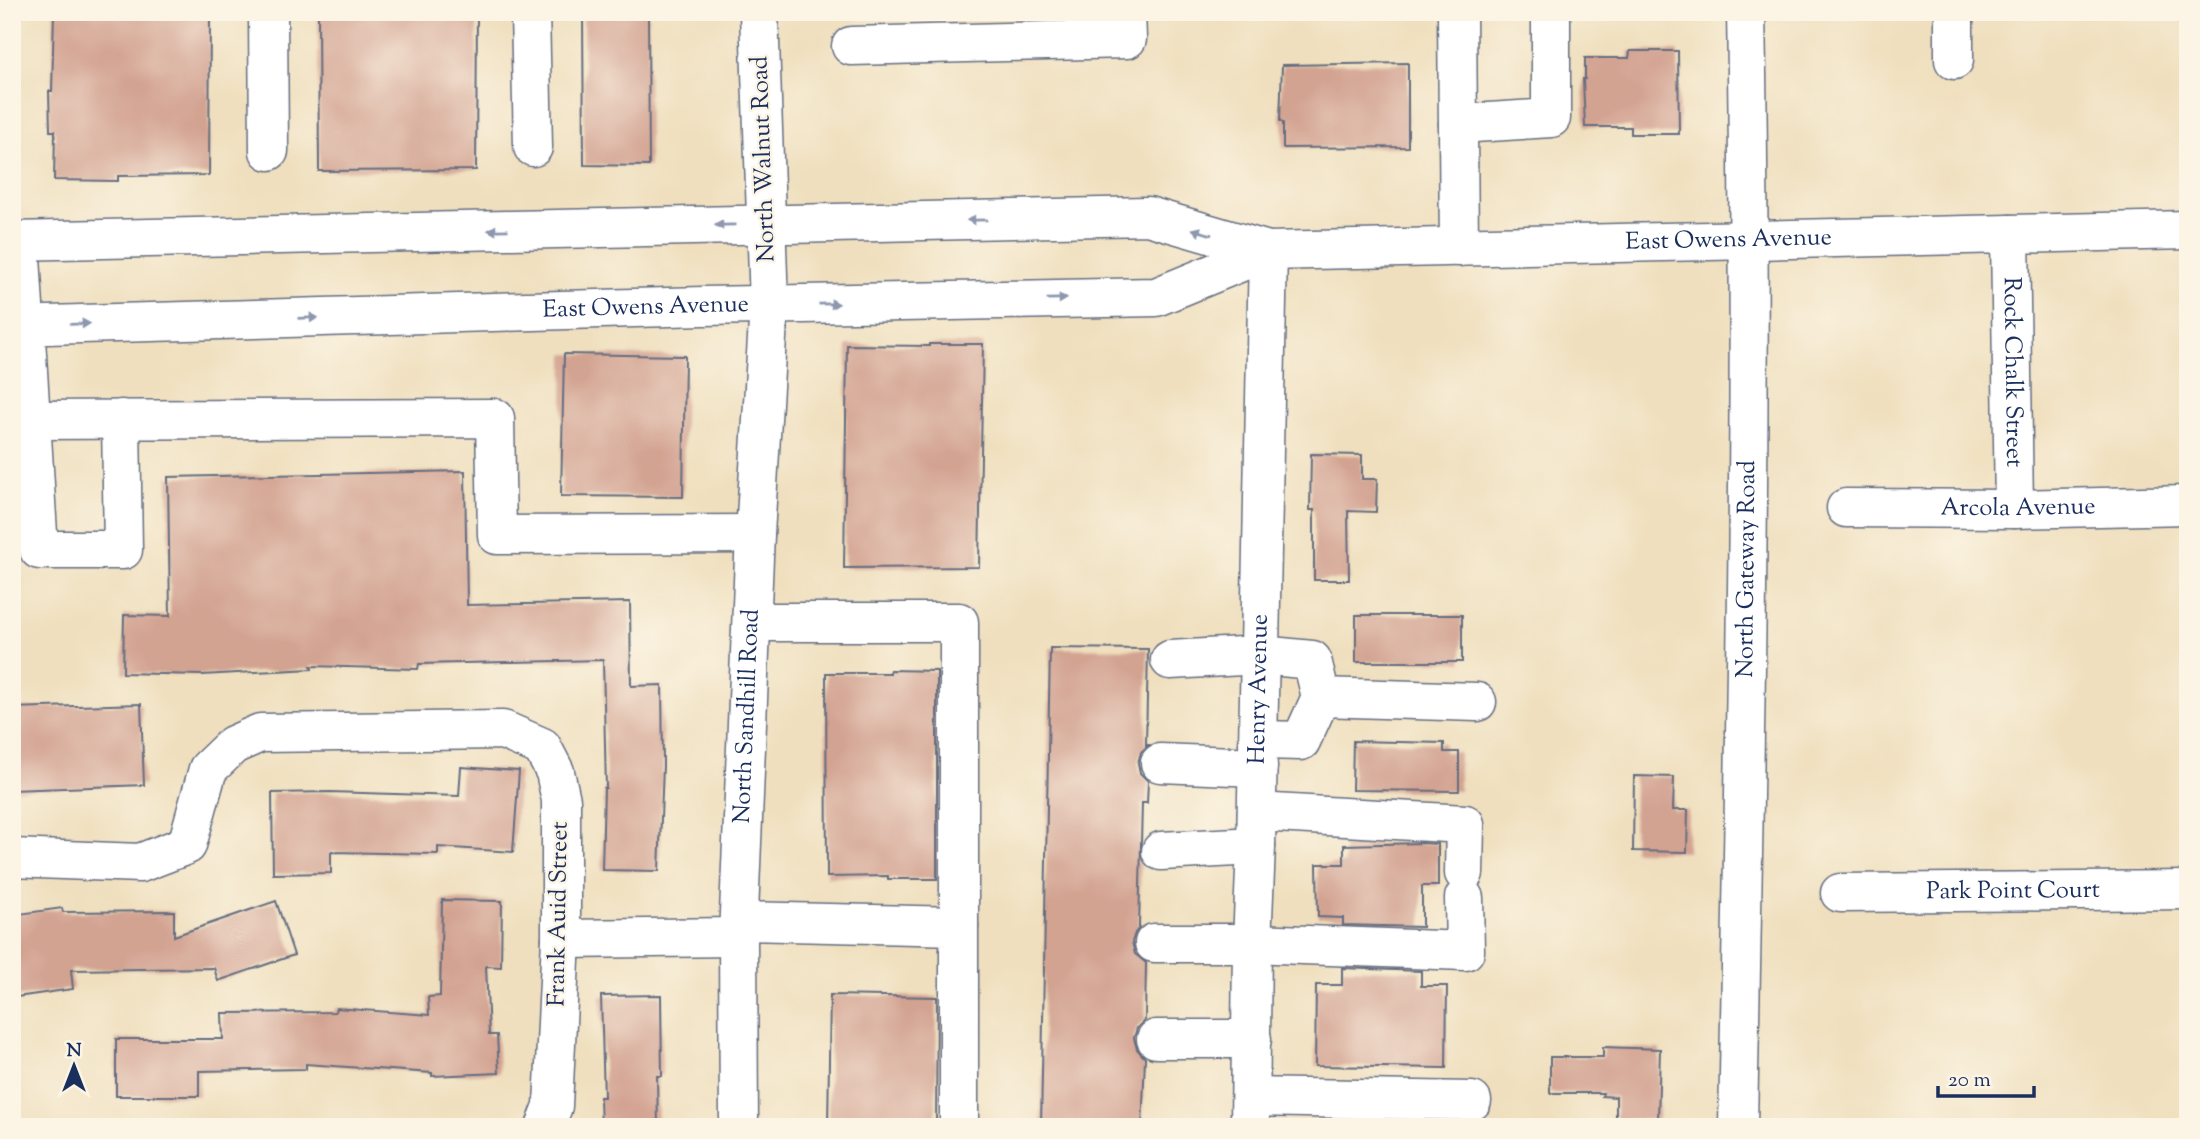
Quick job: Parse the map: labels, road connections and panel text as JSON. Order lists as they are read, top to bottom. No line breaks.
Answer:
{"streets":{"street":["North Walnut Road","East Owens Avenue","Rock Chalk Street","Arcola Avenue","North Gateway Road","Henry Avenue","North Sandhill Road","Park Point Court","Frank Auid Street"]},"crossings":[["North Walnut Road","East Owens Avenue"],["North Walnut Road","North Sandhill Road"],["East Owens Avenue","Rock Chalk Street"],["East Owens Avenue","North Gateway Road"],["East Owens Avenue","Henry Avenue"],["East Owens Avenue","North Sandhill Road"],["Rock Chalk Street","Arcola Avenue"]],"scale_bar":"20 m","north":"top"}
